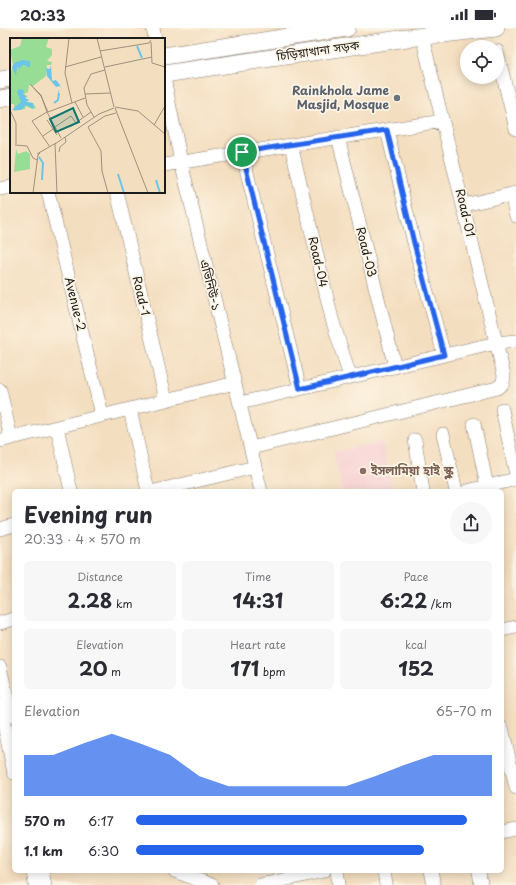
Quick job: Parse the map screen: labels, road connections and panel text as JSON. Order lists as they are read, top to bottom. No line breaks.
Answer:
{"streets":{"main road":["চিড়িয়াখানা সড়ক"],"street":["Road-01","Road-03","Road-04","এভিনিউ-১","Road-1","Avenue-2"]},"crossings":[["চিড়িয়াখানা সড়ক","Road-01"],["Road-01","এভিনিউ-১"]],"places":["Rainkhola Jame Masjid, Mosque","ইসলামিয়া হাই স্কুল"],"page":{"status":"20:33","heading":["Evening run","20:33 · 4 × 570 m"],"stats":[["Distance","2.28 km"],["Time","14:31"],["Pace","6:22 /km"],["Elevation","20 m"],["Heart rate","171 bpm"],["kcal","152"]],"chart":["Elevation","65–70 m"],"list":[{"name":"570 m","note":"6:17"},{"name":"1.1 km","note":"6:30"}]}}
